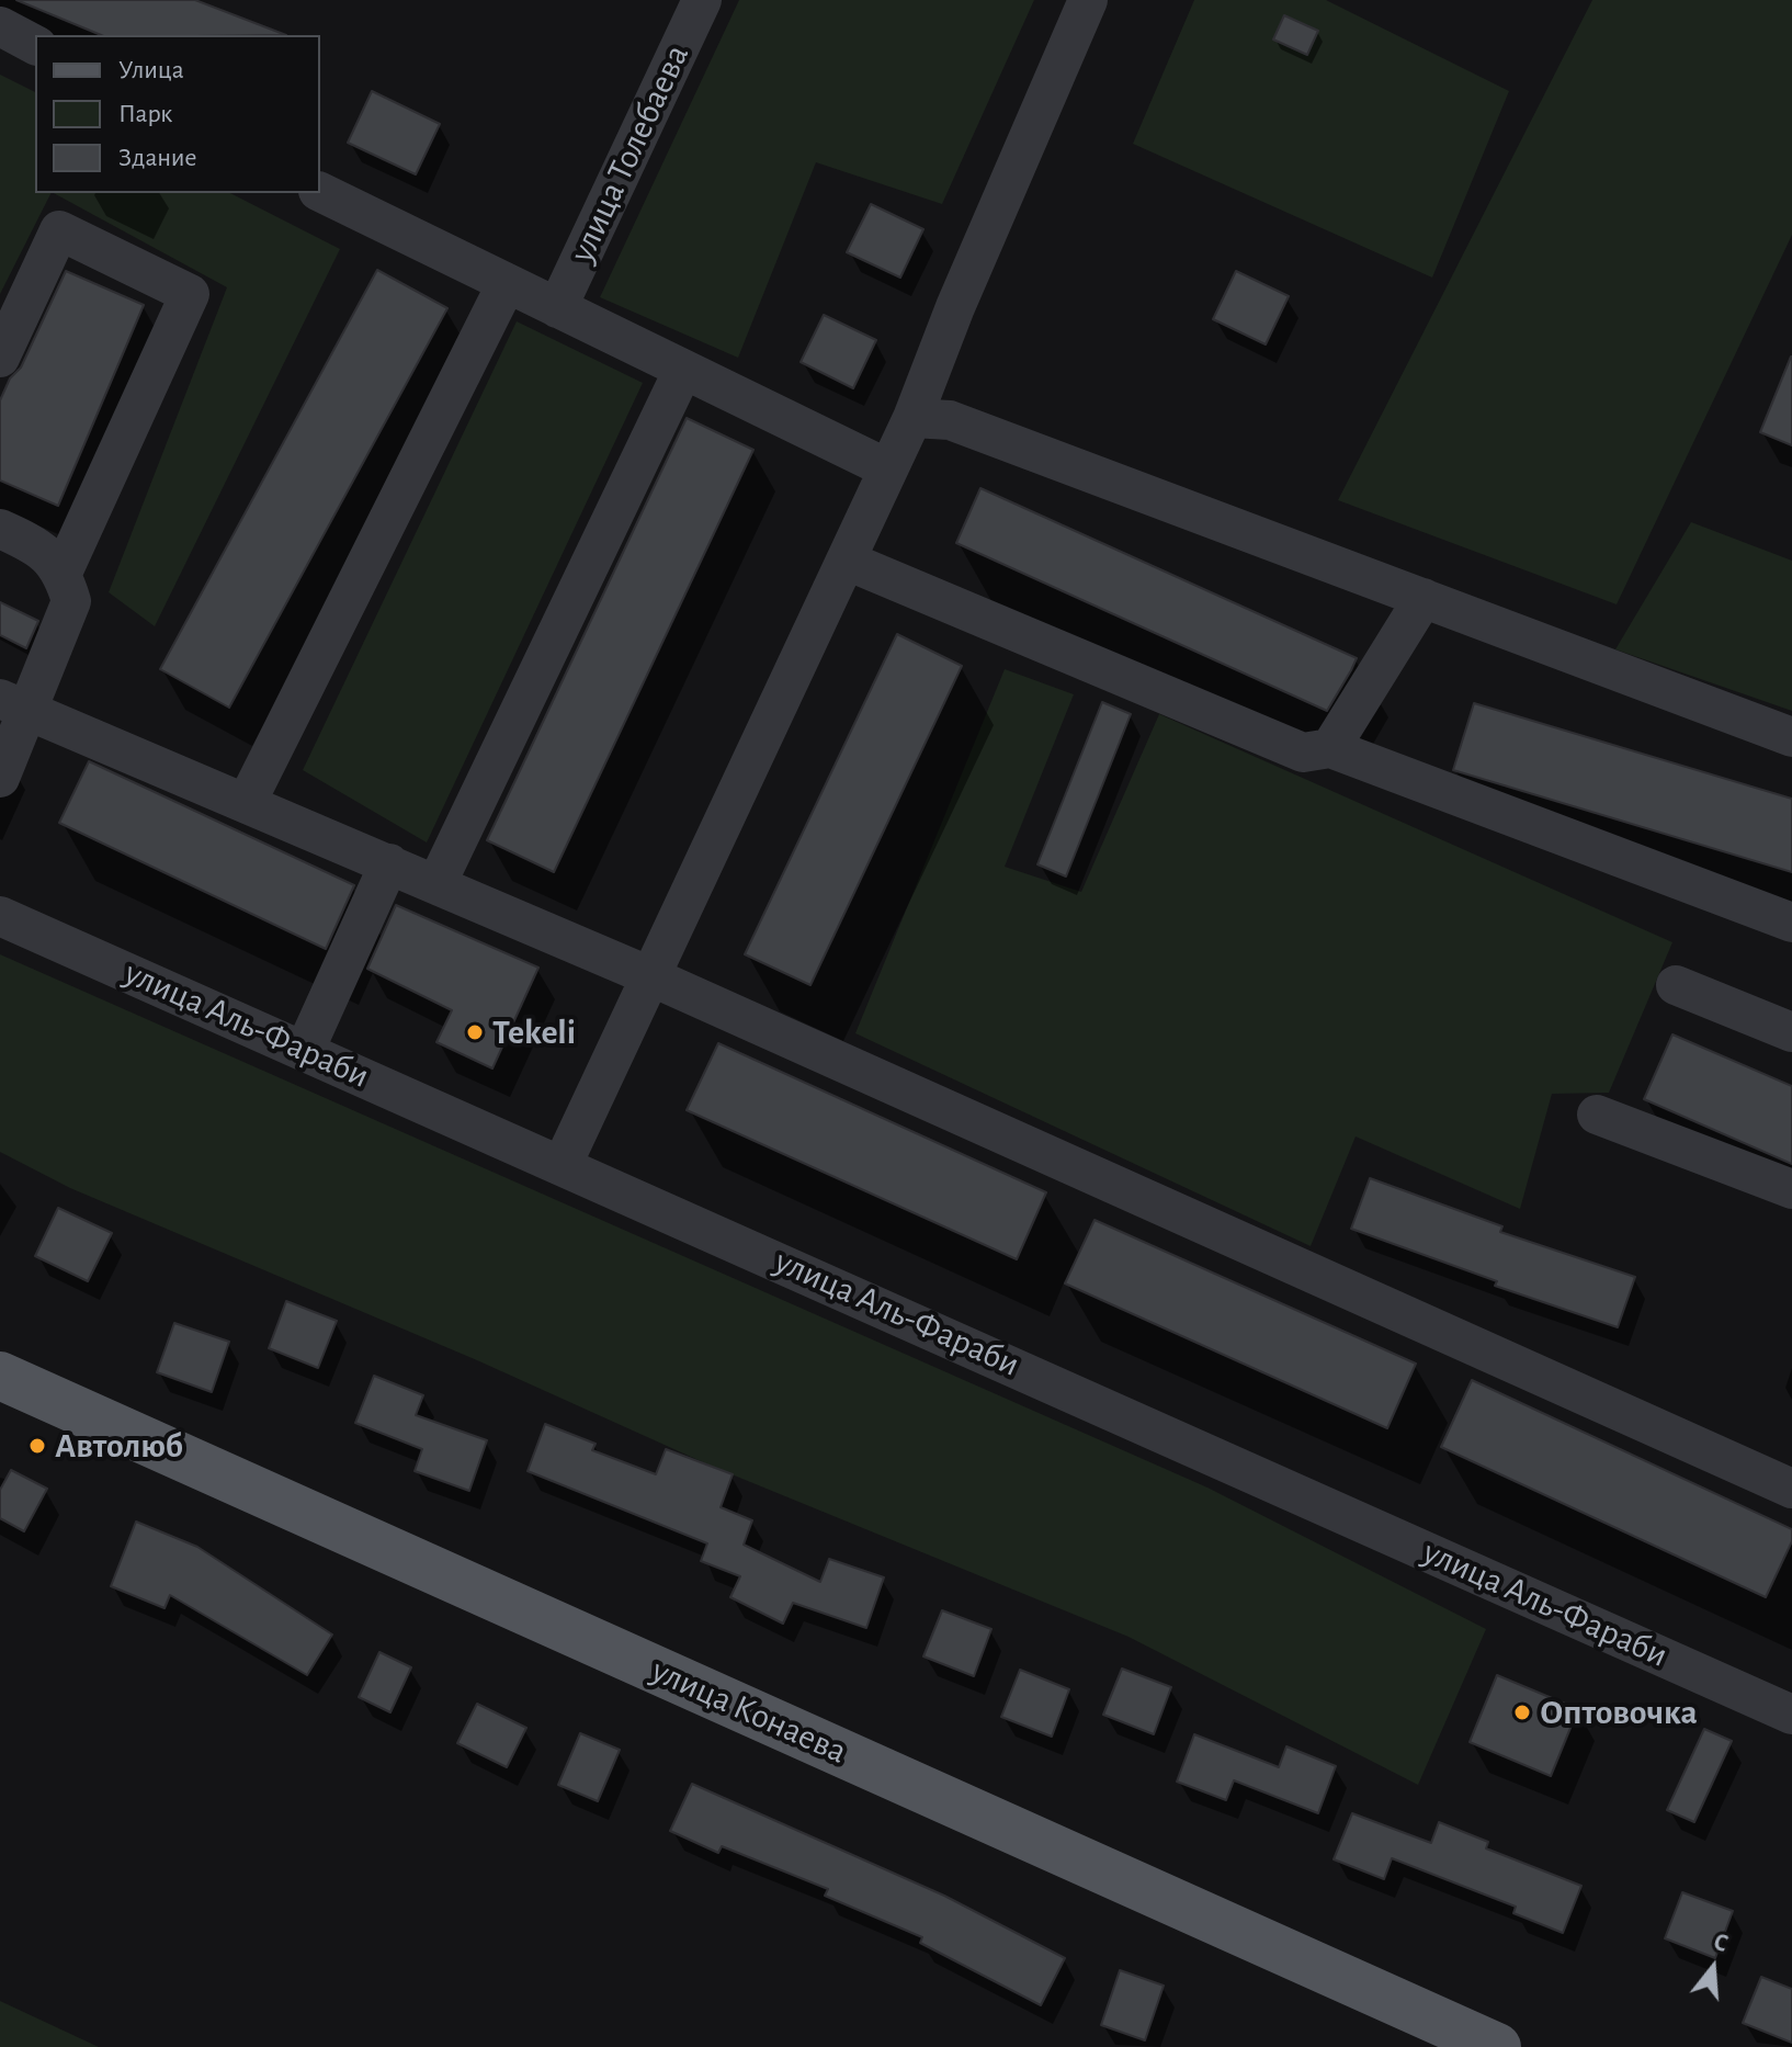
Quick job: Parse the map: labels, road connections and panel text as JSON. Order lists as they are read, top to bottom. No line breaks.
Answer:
{"streets":{"main road":["улица Конаева"],"street":["улица Толебаева","улица Аль-Фараби"]},"places":["Tekeli","Автолюб","Оптовочка"],"legend":["Улица","Парк","Здание"],"north":"top"}
